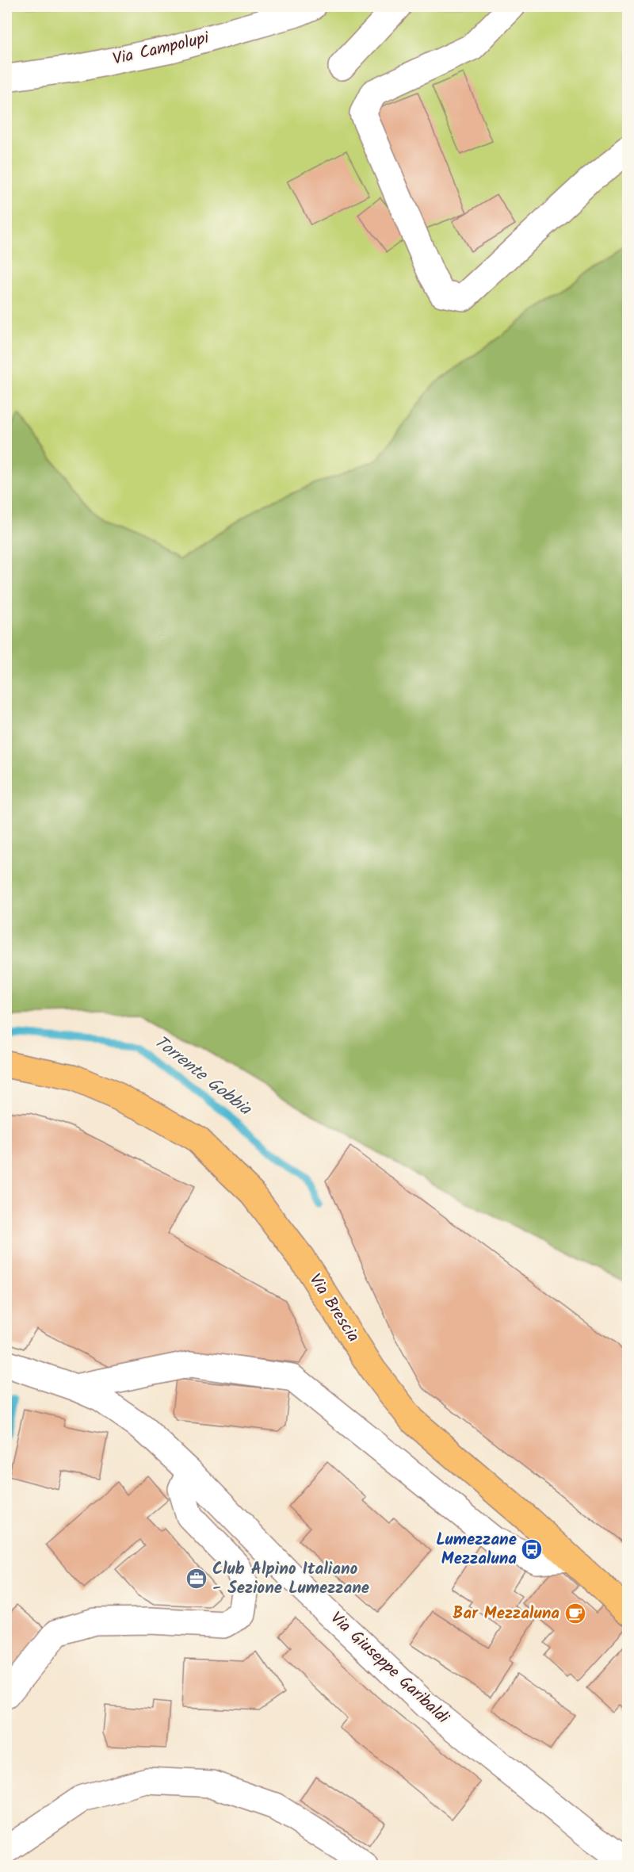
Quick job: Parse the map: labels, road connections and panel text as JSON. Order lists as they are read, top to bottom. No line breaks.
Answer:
{"streets":{"main road":["Via Brescia"],"street":["Via Campolupi","Via Giuseppe Garibaldi"]},"water":["Torrente Gobbia"],"places":{"bus stop":["Lumezzane Mezzaluna"],"office":["Club Alpino Italiano - Sezione Lumezzane"],"cafe":["Bar Mezzaluna"]}}
